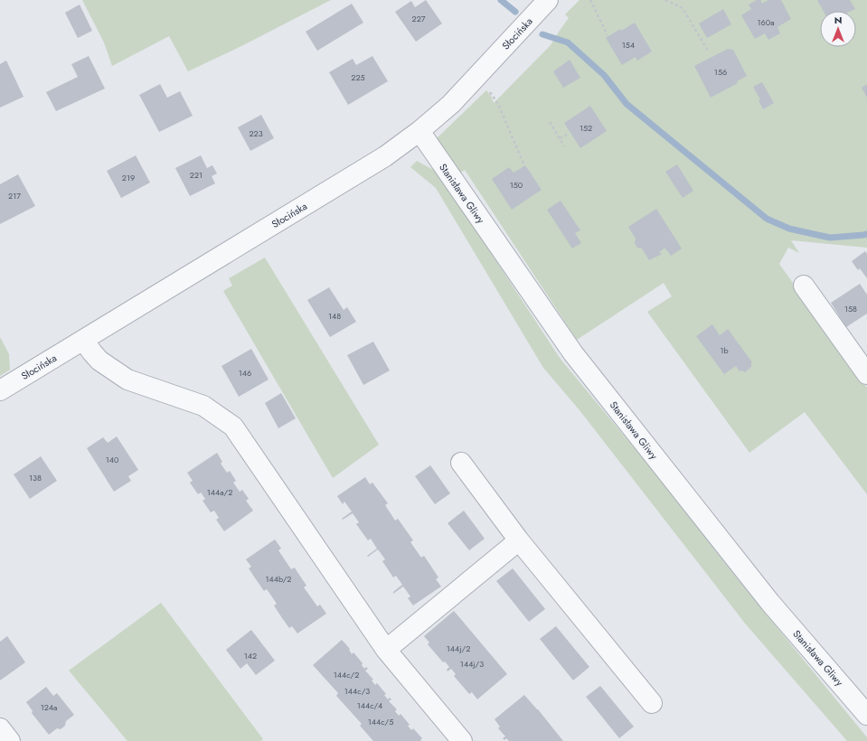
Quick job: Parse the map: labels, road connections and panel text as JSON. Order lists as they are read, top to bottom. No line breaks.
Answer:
{"streets":{"street":["Słocińska","Stanisława Gliwy"]},"crossings":[["Słocińska","Stanisława Gliwy"]],"house_numbers":["227","160a","154","156","225","152","223","221","219","150","217","158","148","1b","146","140","138","144a/2","144b/2","144j/2","142","144j/3","144c/2","144c/3","144c/4","124a","144c/5"],"north":"top"}
